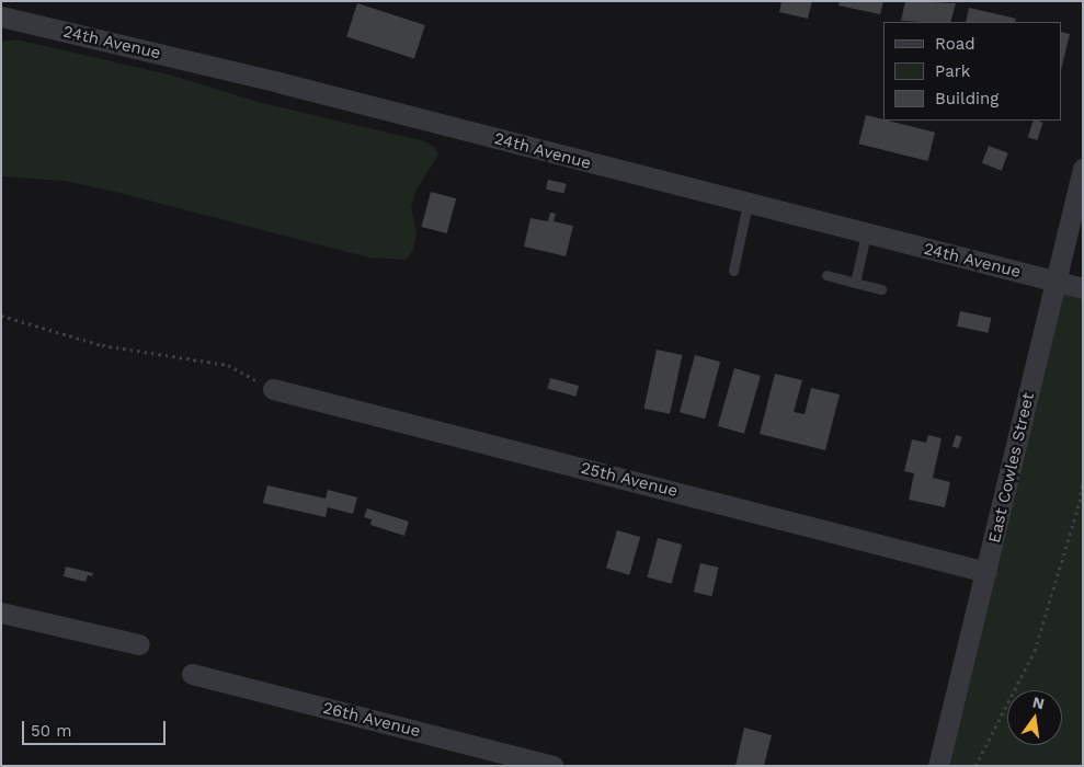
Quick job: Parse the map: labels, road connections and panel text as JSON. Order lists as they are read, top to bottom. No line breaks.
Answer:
{"streets":{"street":["24th Avenue","East Cowles Street","25th Avenue","26th Avenue"]},"crossings":[["24th Avenue","East Cowles Street"],["East Cowles Street","25th Avenue"]],"legend":["Road","Park","Building"],"scale_bar":"50 m","north":"top"}
